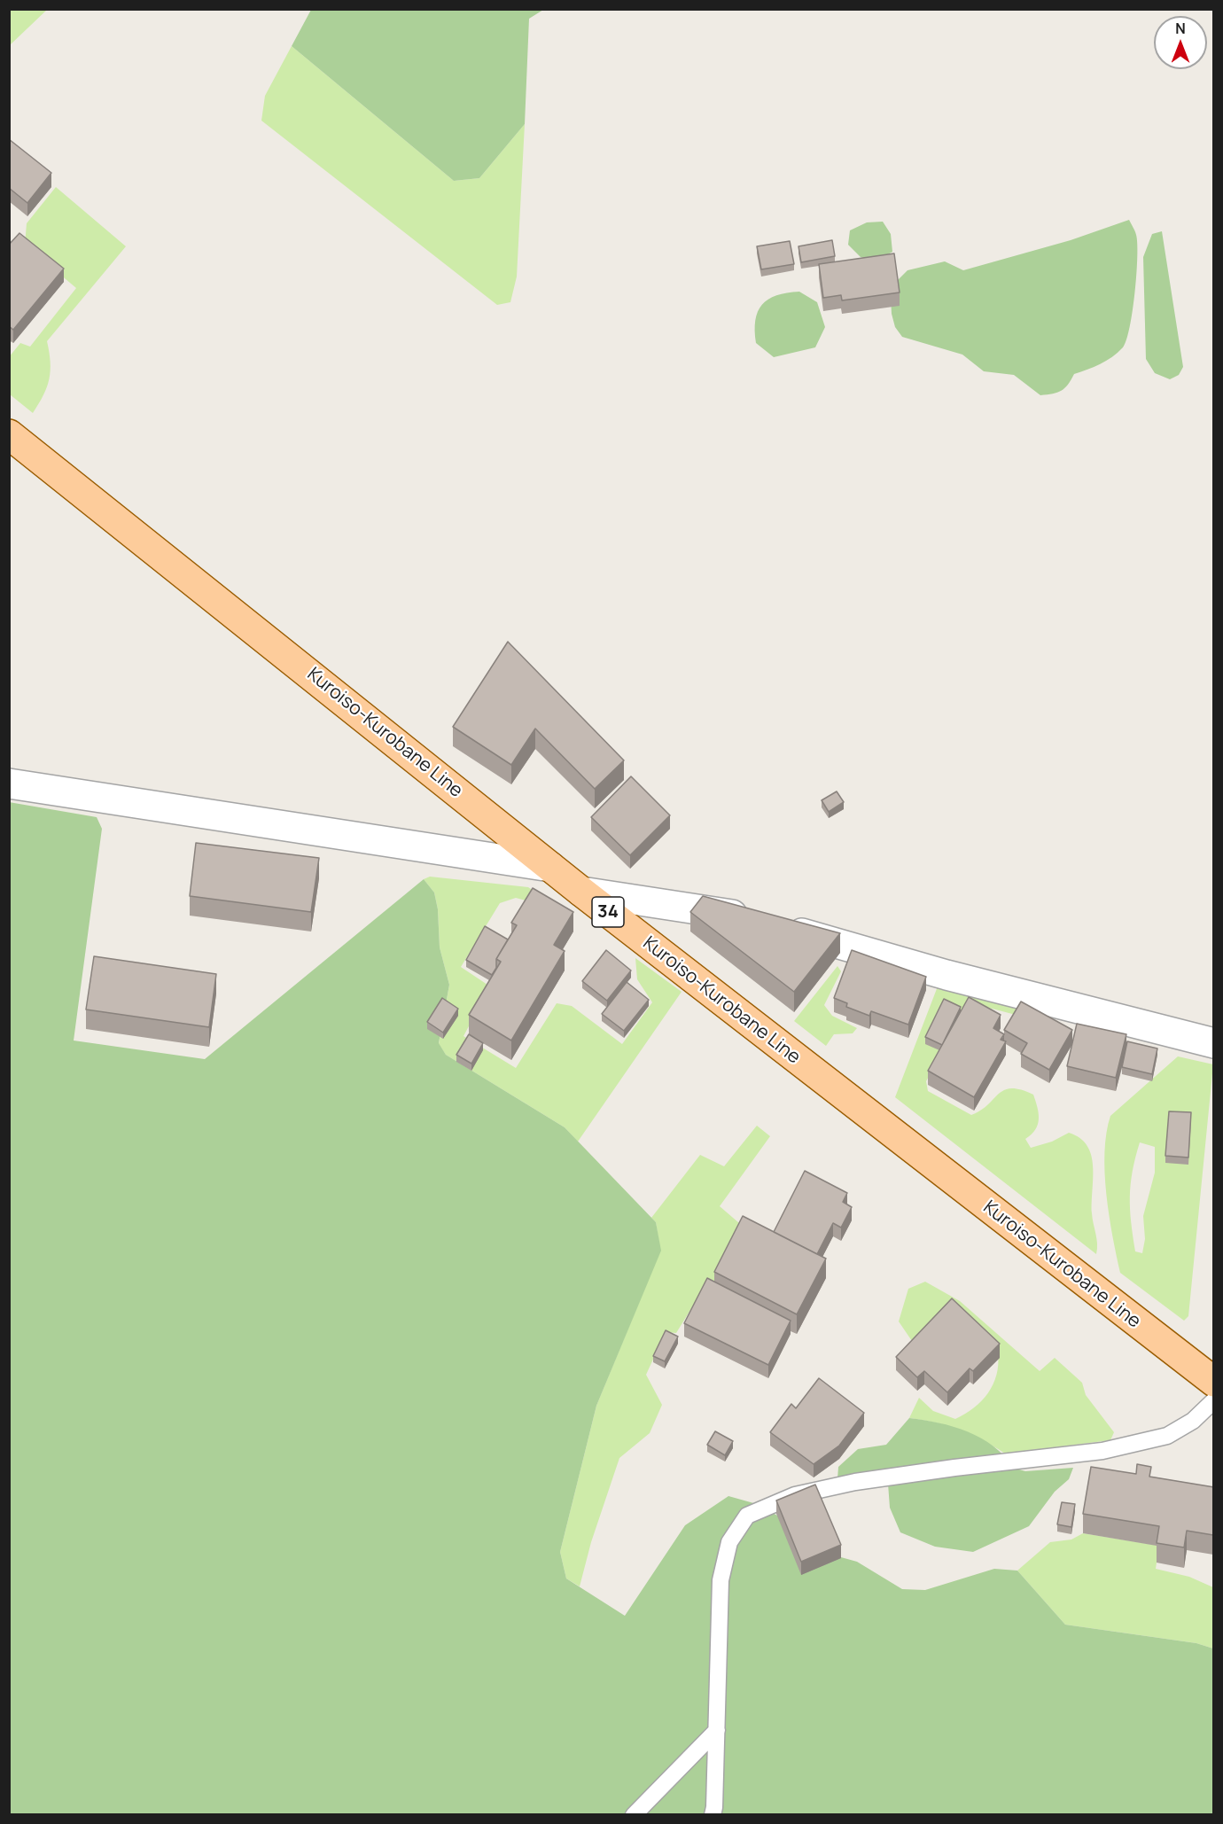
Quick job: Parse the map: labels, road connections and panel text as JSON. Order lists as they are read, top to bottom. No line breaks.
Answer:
{"streets":{"main road":["Kuroiso-Kurobane Line","34"]},"north":"top"}
